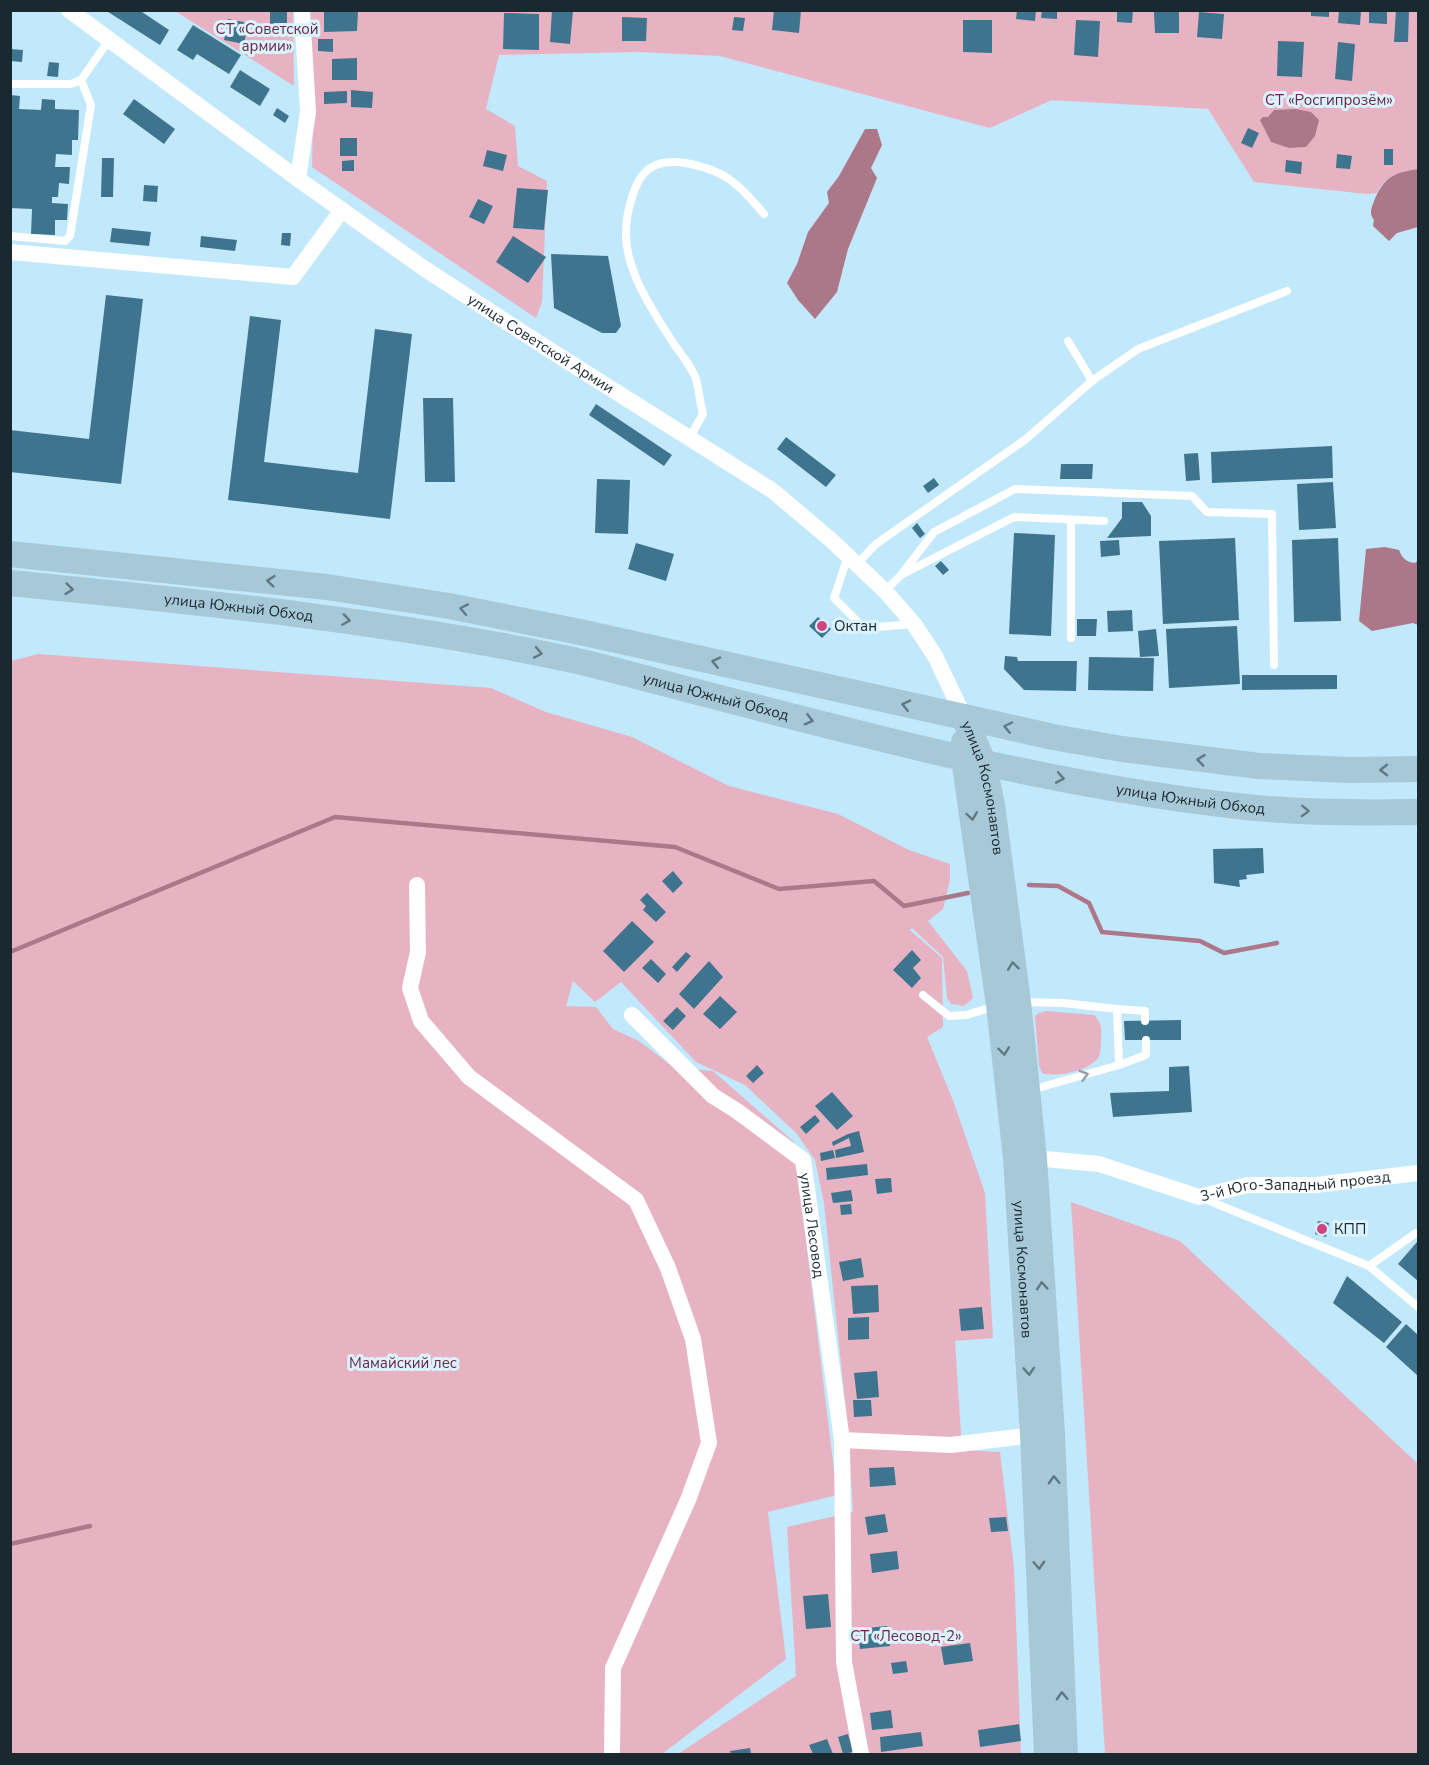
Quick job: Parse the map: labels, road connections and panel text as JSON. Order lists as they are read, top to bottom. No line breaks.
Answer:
{"streets":{"main road":["улица Южный Обход","улица Космонавтов"],"street":["улица Советской Армии","3-й Юго-Западный проезд","улица Лесовод"]},"crossings":[["улица Советской Армии","улица Южный Обход"],["улица Советской Армии","улица Космонавтов"],["улица Южный Обход","улица Космонавтов"],["улица Космонавтов","3-й Юго-Западный проезд"]],"parks":["СТ «Советской армии»","СТ «Росгипрозём»","Мамайский лес","СТ «Лесовод-2»"],"places":["Октан","КПП"]}
